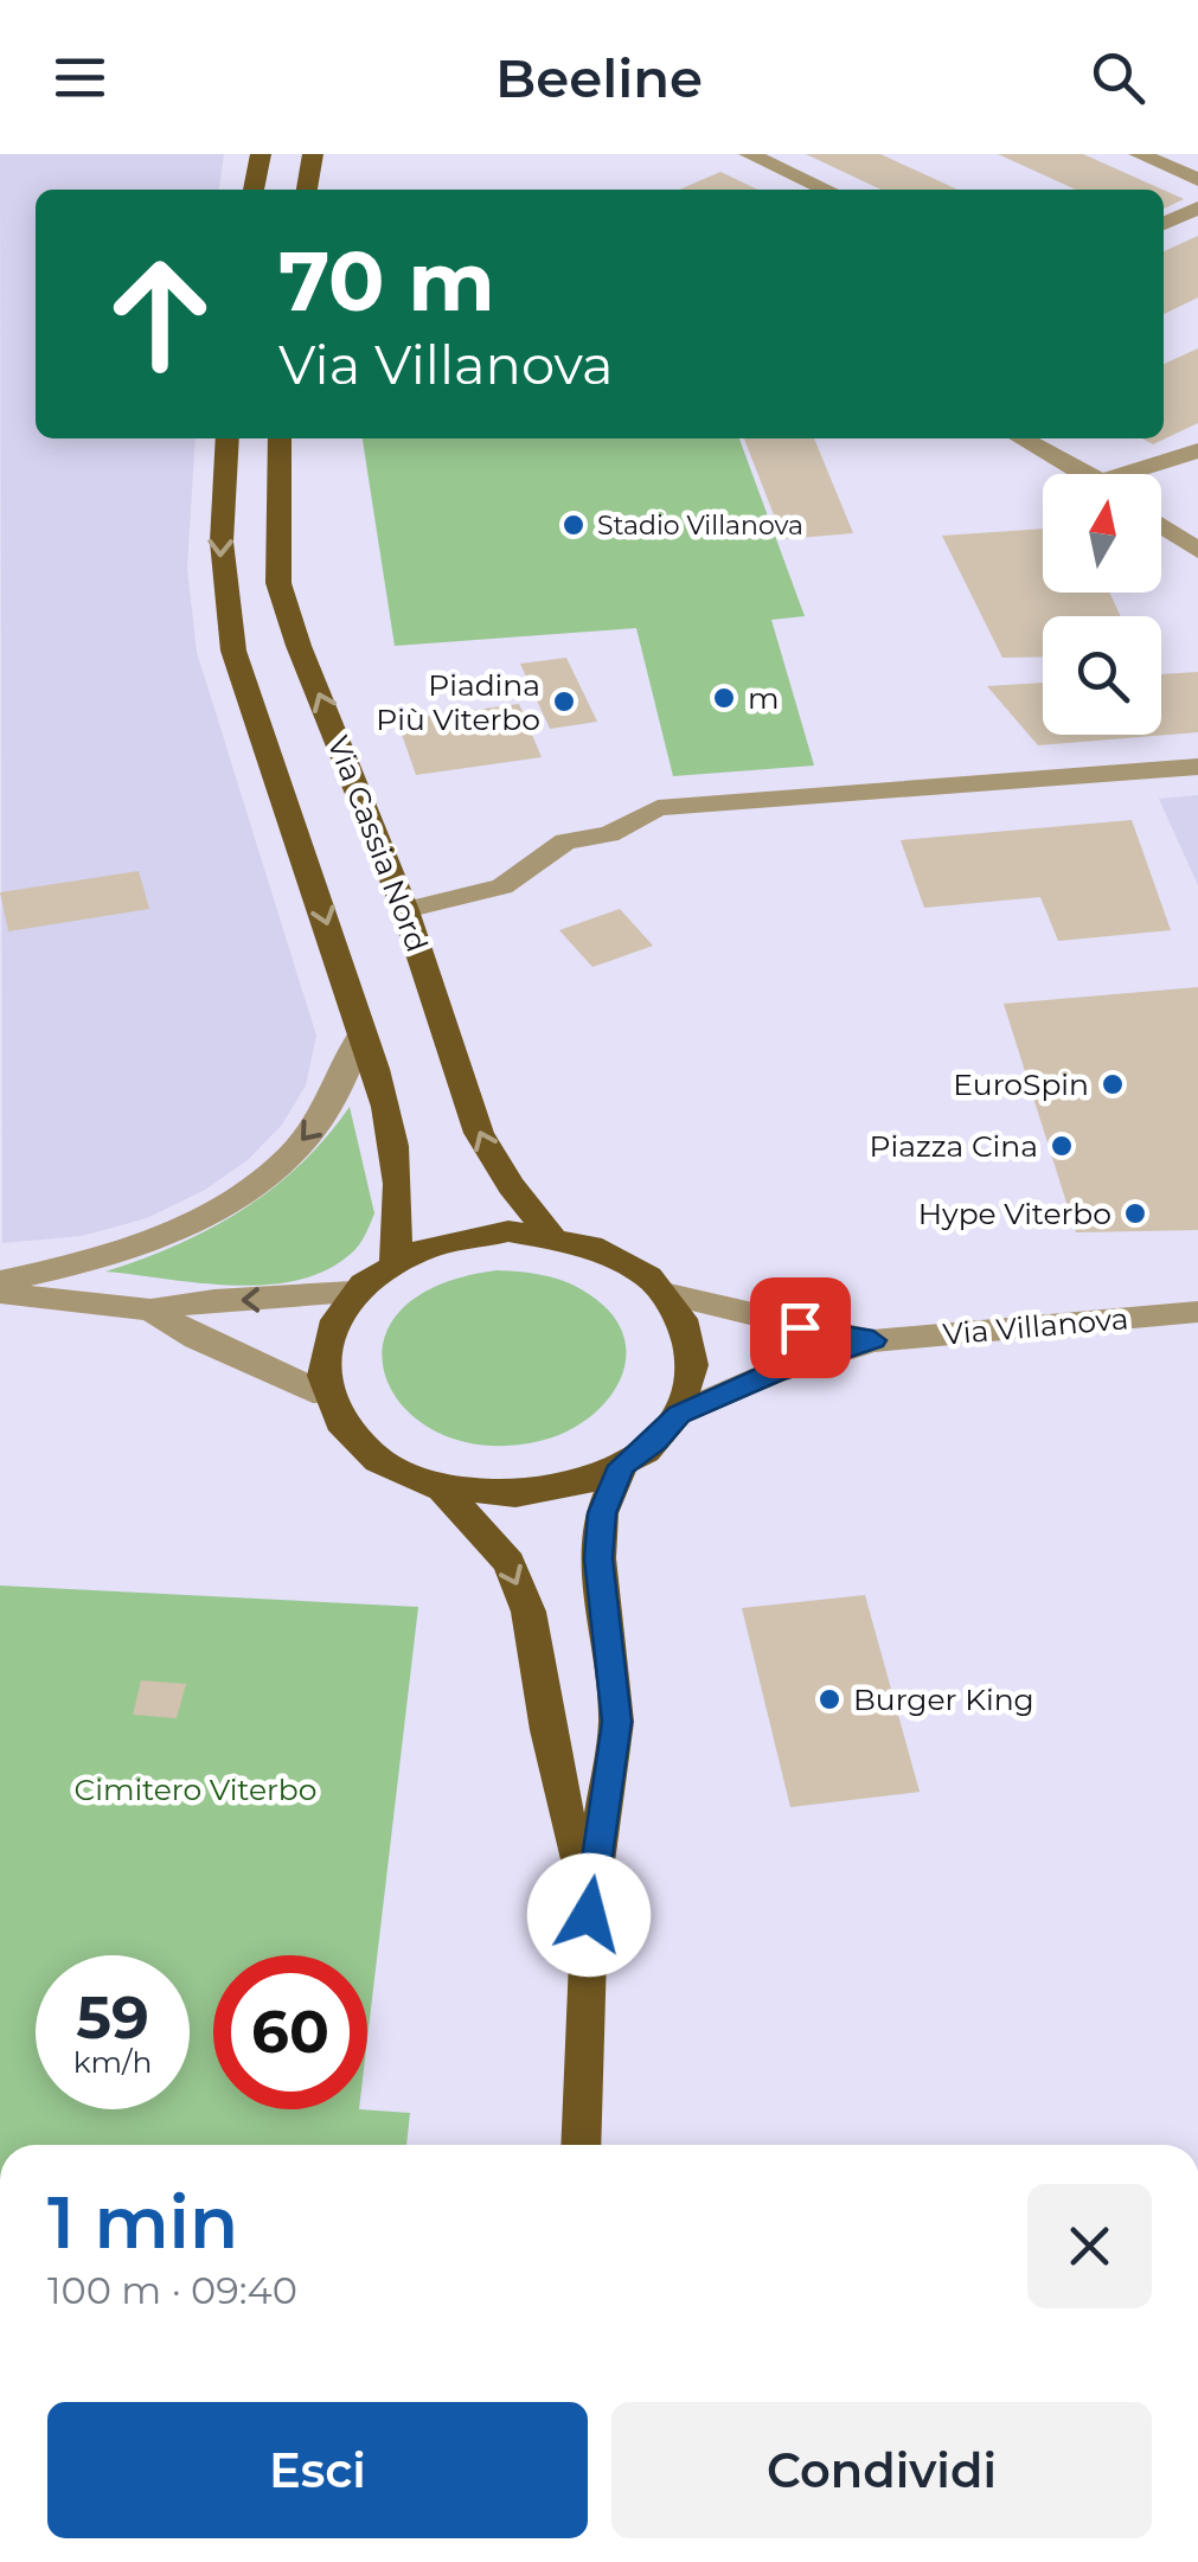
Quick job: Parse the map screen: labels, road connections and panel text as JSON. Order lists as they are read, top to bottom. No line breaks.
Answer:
{"streets":{"main road":["Via Cassia Nord"],"street":["Via Villanova"]},"crossings":[["Via Cassia Nord","Via Villanova"]],"parks":["Cimitero Viterbo"],"places":["Stadio Villanova","m","Piadina Più Viterbo","EuroSpin","Piazza Cina","Hype Viterbo","Burger King"],"north":"top","page":{"header":"Beeline","turn":["70 m","Via Villanova"],"speed":"59 km/h","limit":"60","heading":["1 min","100 m · 09:40"],"buttons":["Esci","Condividi"]}}
